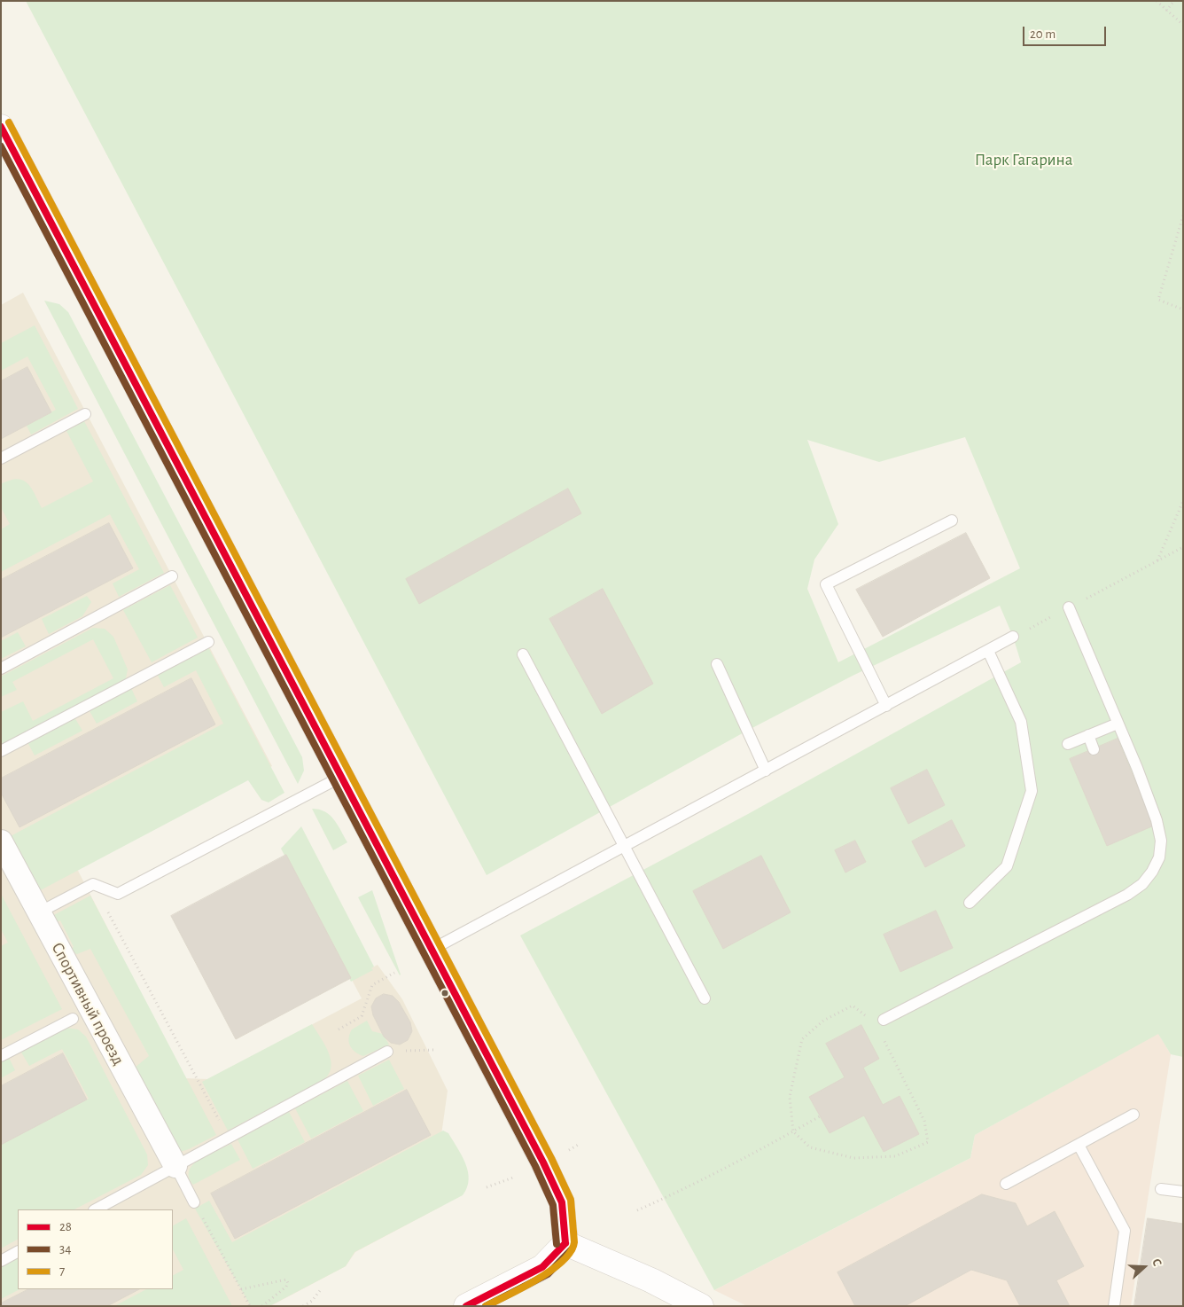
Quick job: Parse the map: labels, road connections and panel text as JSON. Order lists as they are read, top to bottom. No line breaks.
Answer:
{"streets":{"street":["Спортивный проезд"]},"parks":["Парк Гагарина"],"lines":["transit line 7","transit line 28","transit line 34"],"legend":["28","34","7"],"scale_bar":"20 m","north":"right"}
